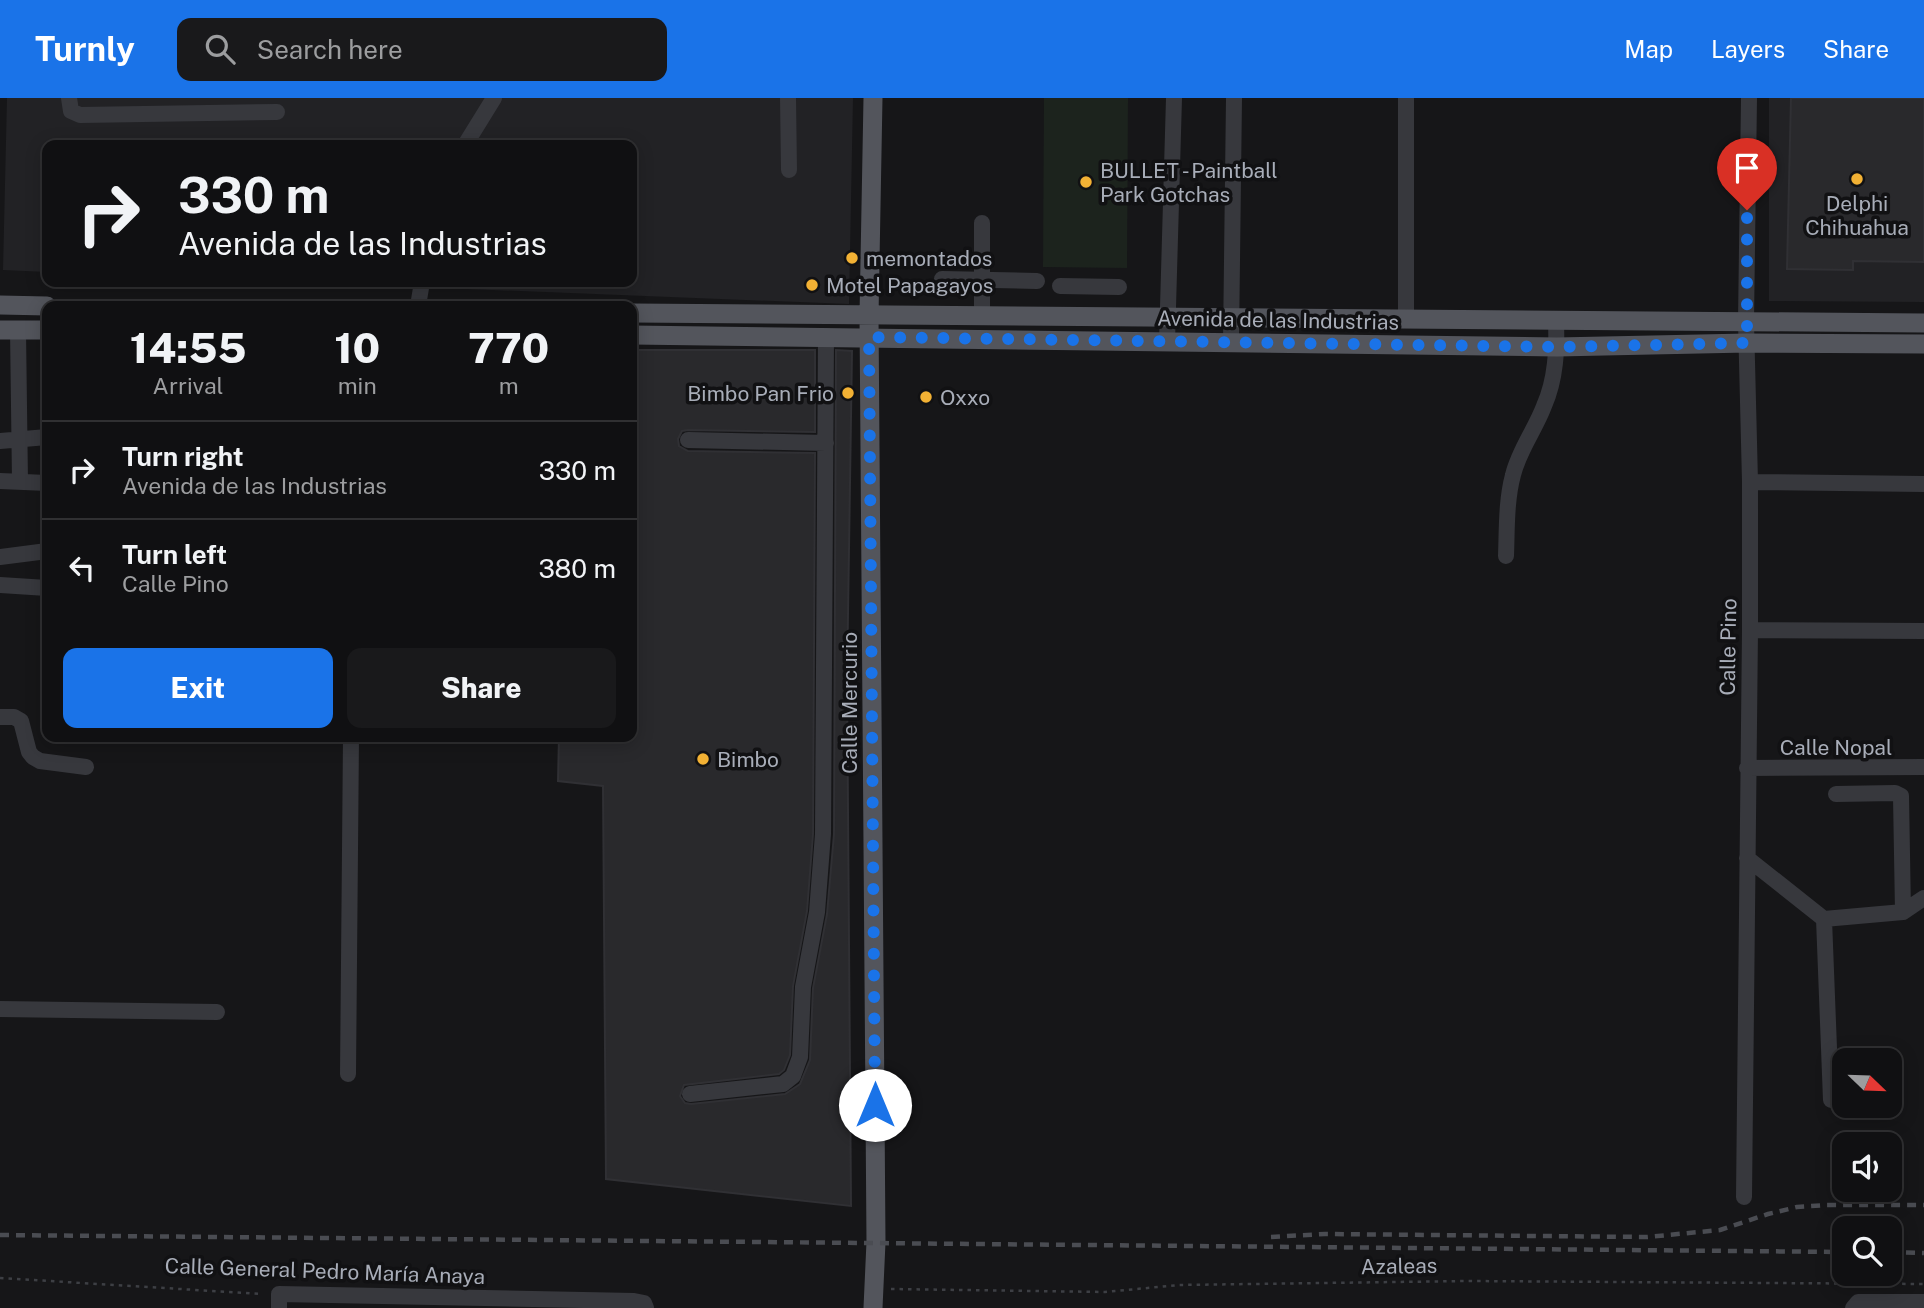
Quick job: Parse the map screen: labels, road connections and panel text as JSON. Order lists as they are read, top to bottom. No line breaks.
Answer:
{"streets":{"main road":["Avenida de las Industrias","Calle Mercurio"],"street":["Calle Pino","Calle Nopal","Calle General Pedro María Anaya"],"path":["Azaleas"]},"crossings":[["Avenida de las Industrias","Calle Pino"],["Avenida de las Industrias","Calle Mercurio"],["Calle Pino","Calle Nopal"],["Calle Mercurio","Azaleas"]],"places":["Delphi Chihuahua","BULLET - Paintball Park Gotchas","memontados","Motel Papagayos","Bimbo Pan Frio","Oxxo","Bimbo"],"north":"bottom right","page":{"header":"Turnly","search":"Search here","nav":["Map","Layers","Share"],"turn":["330 m","Avenida de las Industrias"],"eta":["14:55","Arrival","10","min","770","m"],"list":[{"name":"Turn right","note":"Avenida de las Industrias","value":"330 m"},{"name":"Turn left","note":"Calle Pino","value":"380 m"}],"buttons":["Exit","Share"]}}
